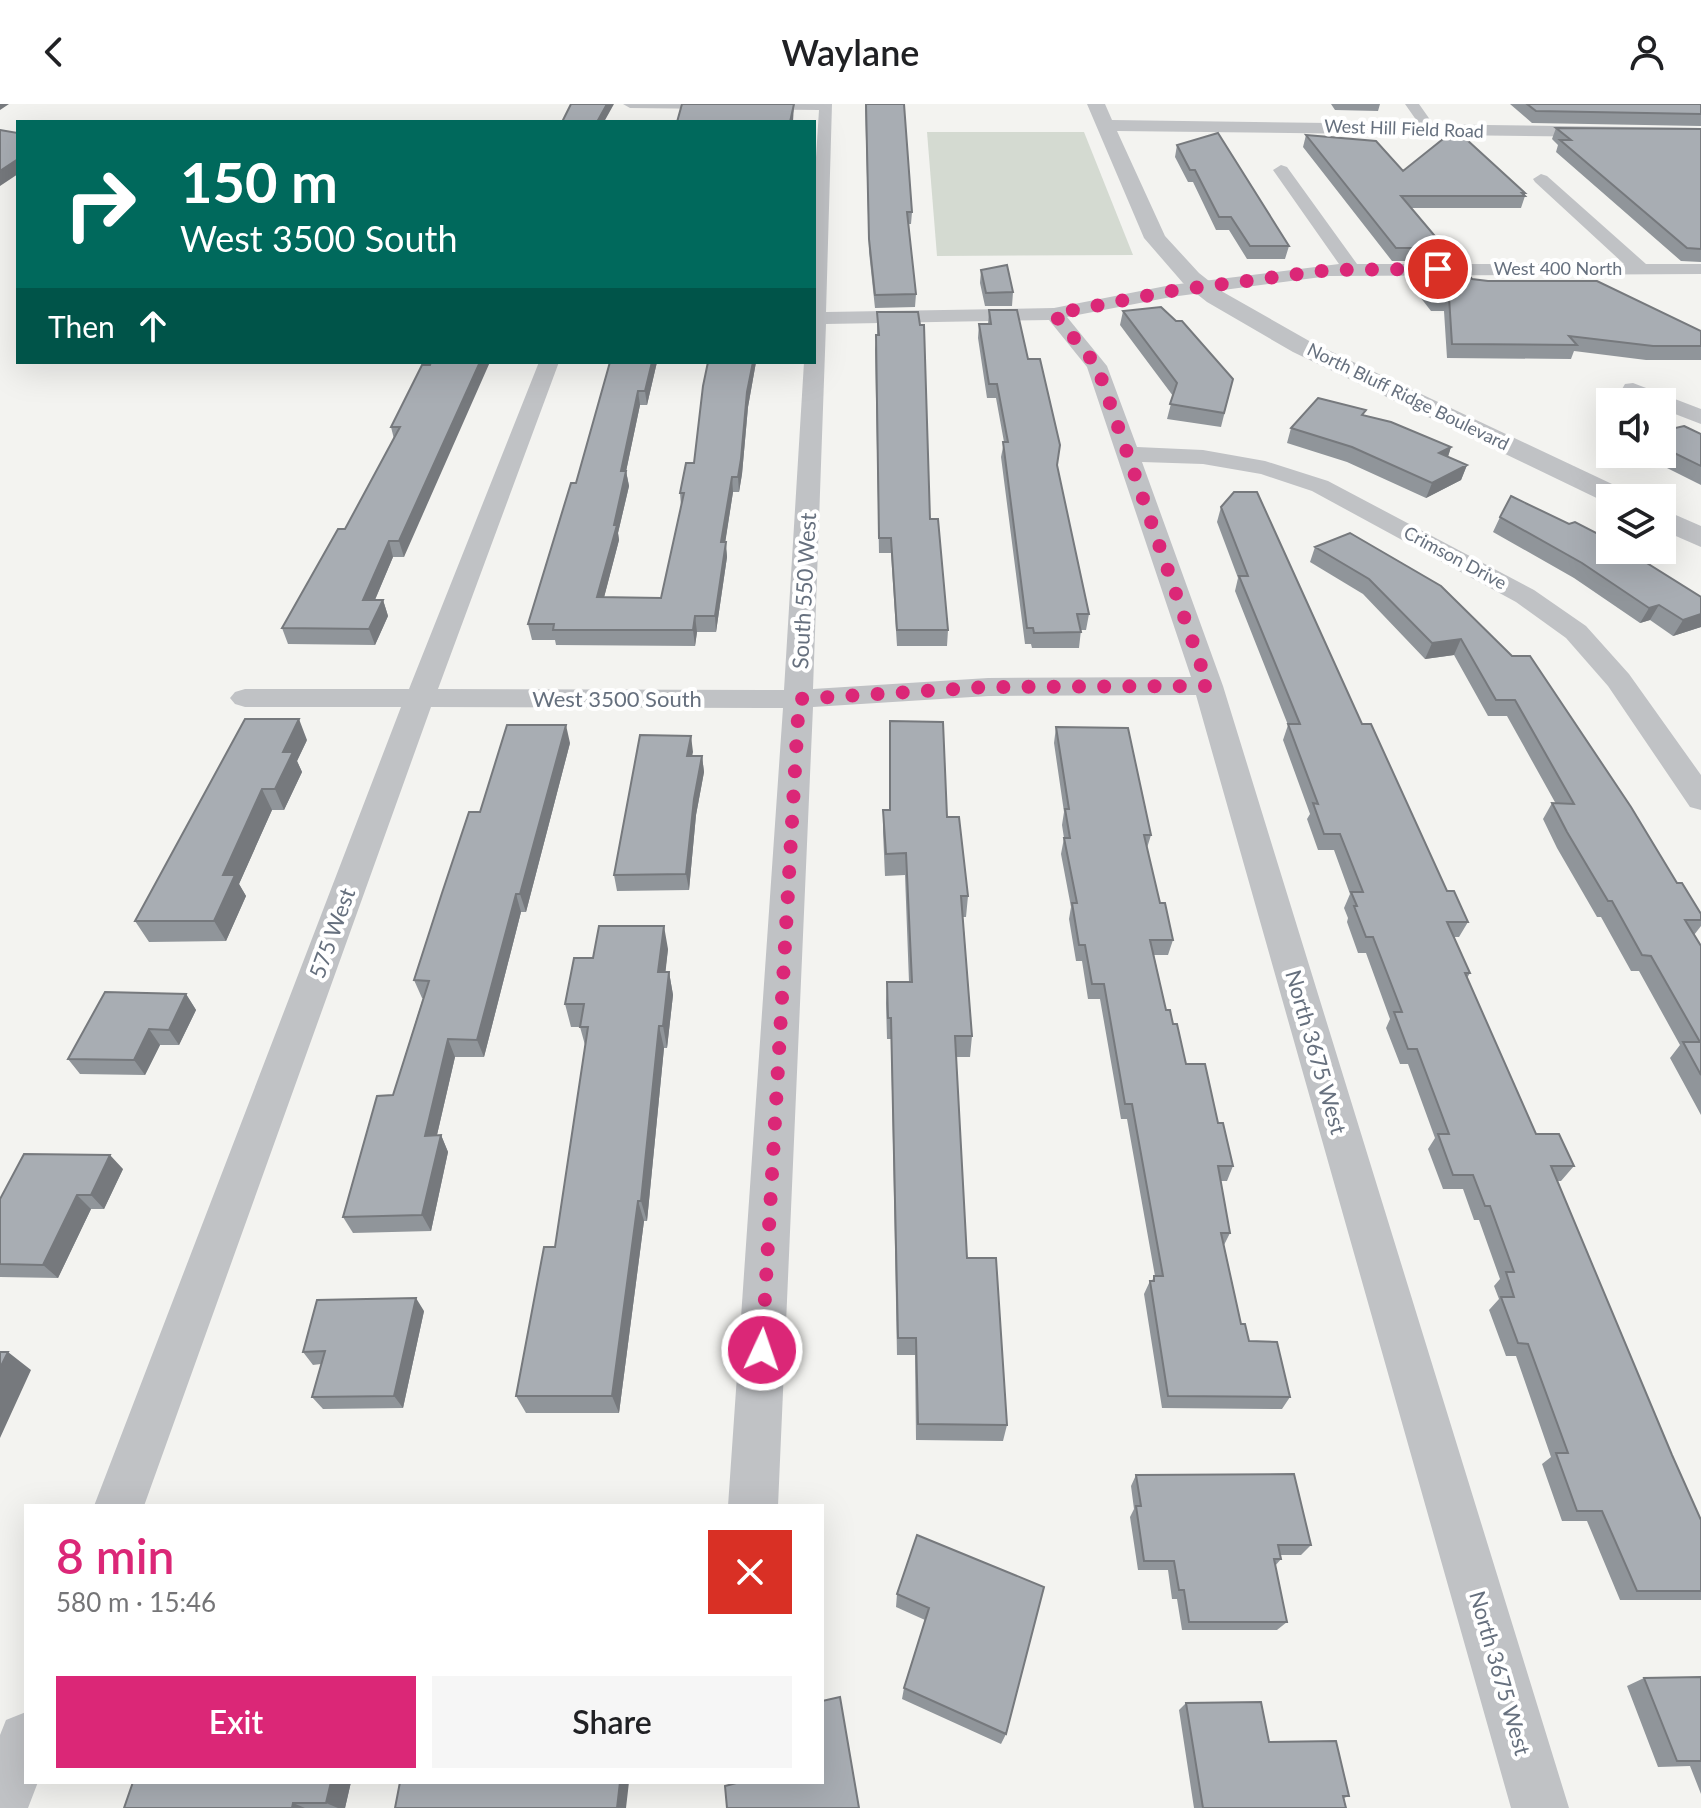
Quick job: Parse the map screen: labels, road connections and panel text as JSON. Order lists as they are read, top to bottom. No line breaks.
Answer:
{"streets":{"street":["West Hill Field Road","West 400 North","North Bluff Ridge Boulevard","Crimson Drive","South 550 West","West 3500 South","575 West","North 3675 West"]},"crossings":[["West Hill Field Road","North Bluff Ridge Boulevard"],["West 400 North","North Bluff Ridge Boulevard"],["West 400 North","South 550 West"],["West 400 North","North 3675 West"],["Crimson Drive","North 3675 West"],["South 550 West","West 3500 South"],["West 3500 South","575 West"],["West 3500 South","North 3675 West"]],"page":{"header":"Waylane","turn":["150 m","West 3500 South"],"then":"Then","heading":["8 min","580 m · 15:46"],"buttons":["Exit","Share"]}}
